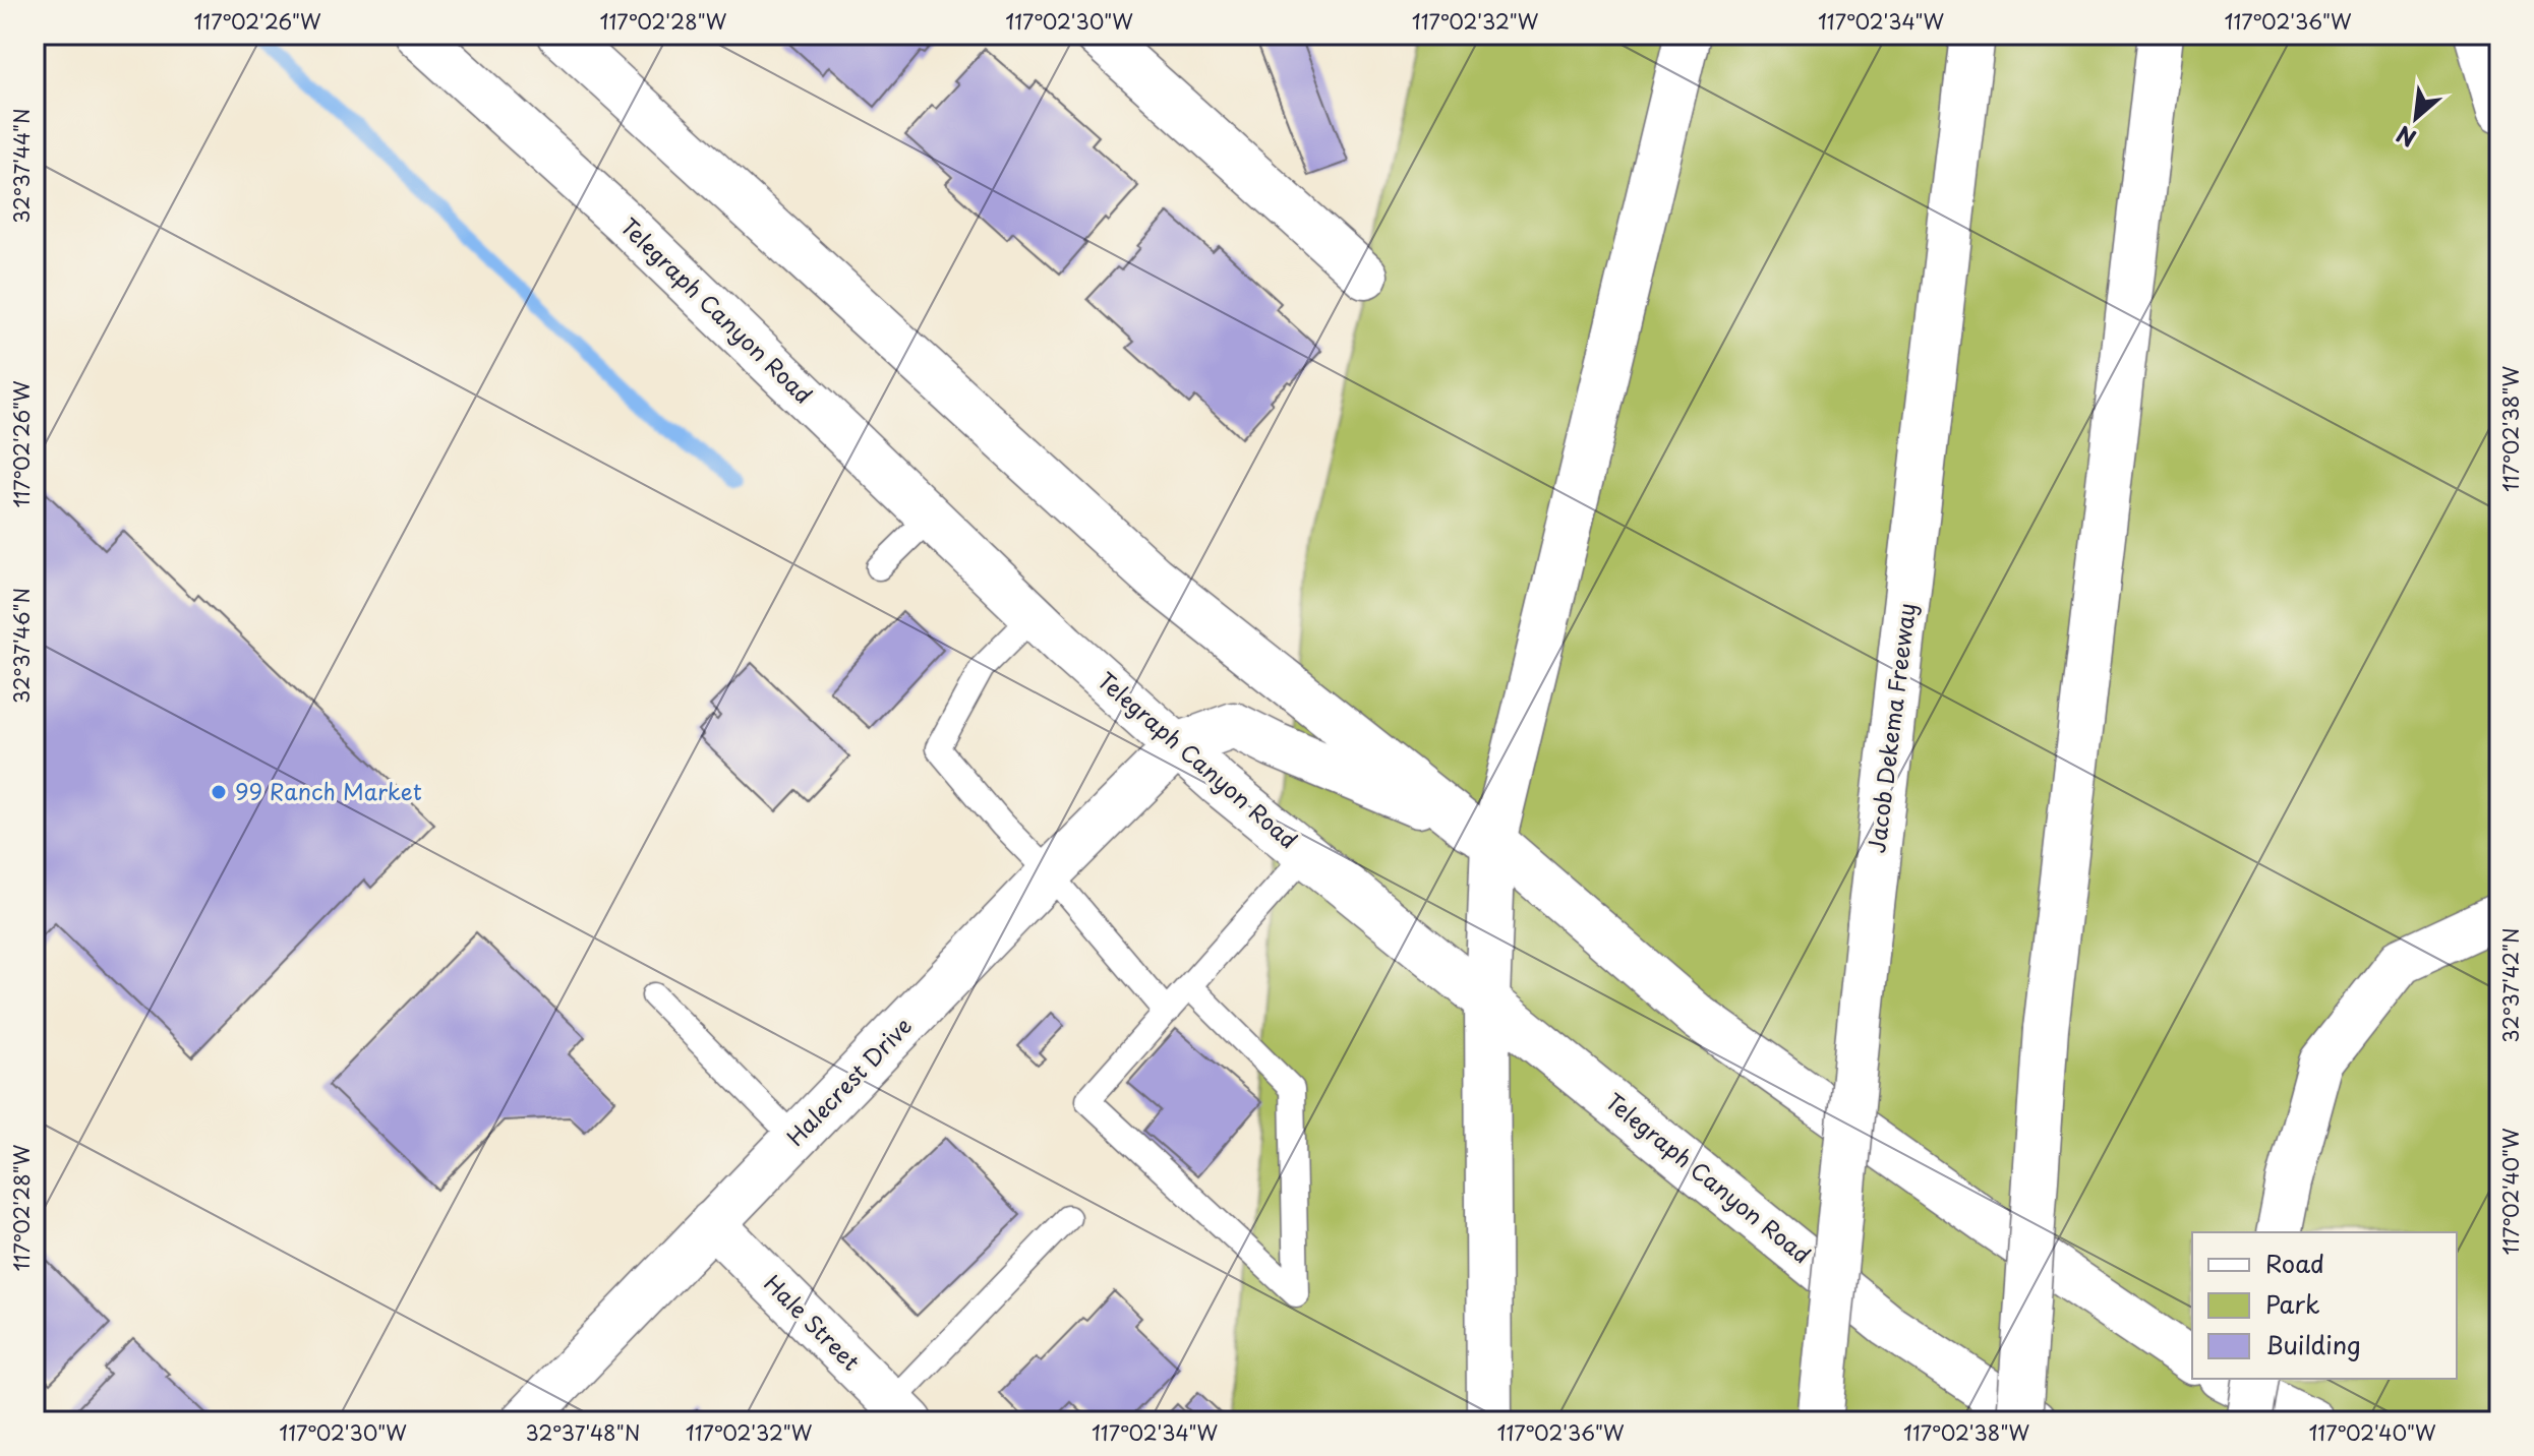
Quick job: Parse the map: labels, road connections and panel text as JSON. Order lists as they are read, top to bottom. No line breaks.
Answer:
{"streets":{"main road":["Telegraph Canyon Road","Jacob Dekema Freeway","Halecrest Drive","Hale Street"]},"crossings":[["Telegraph Canyon Road","Halecrest Drive"],["Halecrest Drive","Hale Street"]],"places":["99 Ranch Market"],"legend":["Road","Park","Building"],"north":"bottom left","coordinates":["117°02'26\"W","117°02'28\"W","117°02'30\"W","117°02'32\"W","117°02'34\"W","117°02'36\"W","32°37'44\"N","117°02'38\"W","32°37'46\"N","32°37'42\"N","117°02'40\"W","32°37'48\"N"]}
